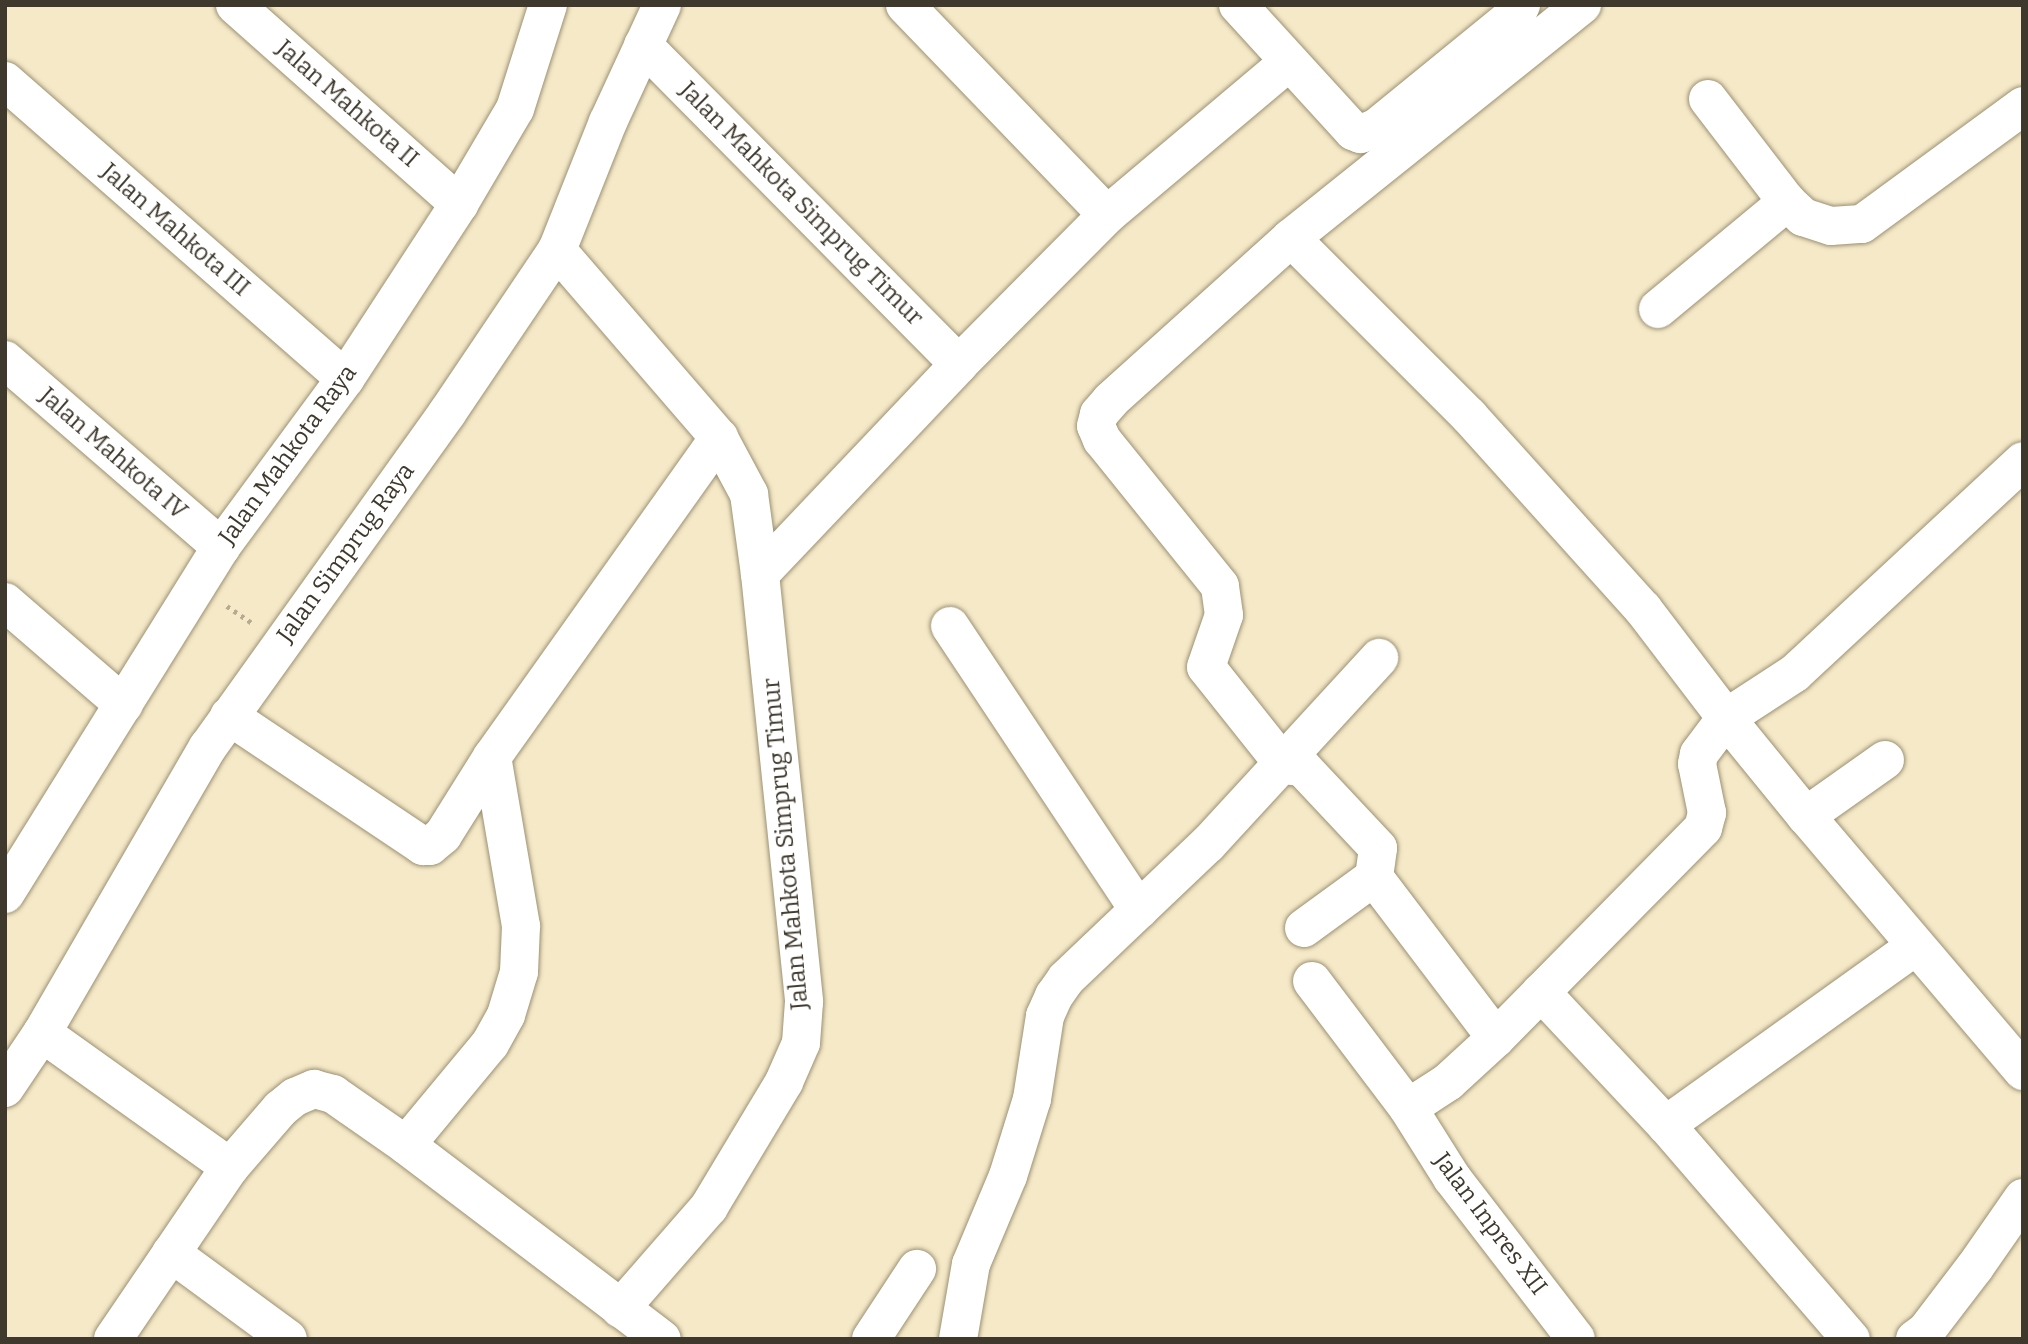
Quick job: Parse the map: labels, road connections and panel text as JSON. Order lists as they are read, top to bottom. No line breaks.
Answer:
{"streets":{"street":["Jalan Mahkota II","Jalan Mahkota Simprug Timur","Jalan Mahkota III","Jalan Mahkota IV","Jalan Mahkota Raya","Jalan Simprug Raya","Jalan Inpres XII"]},"crossings":[["Jalan Mahkota II","Jalan Mahkota Raya"],["Jalan Mahkota Simprug Timur","Jalan Simprug Raya"],["Jalan Mahkota III","Jalan Mahkota Raya"],["Jalan Mahkota IV","Jalan Mahkota Raya"]]}
